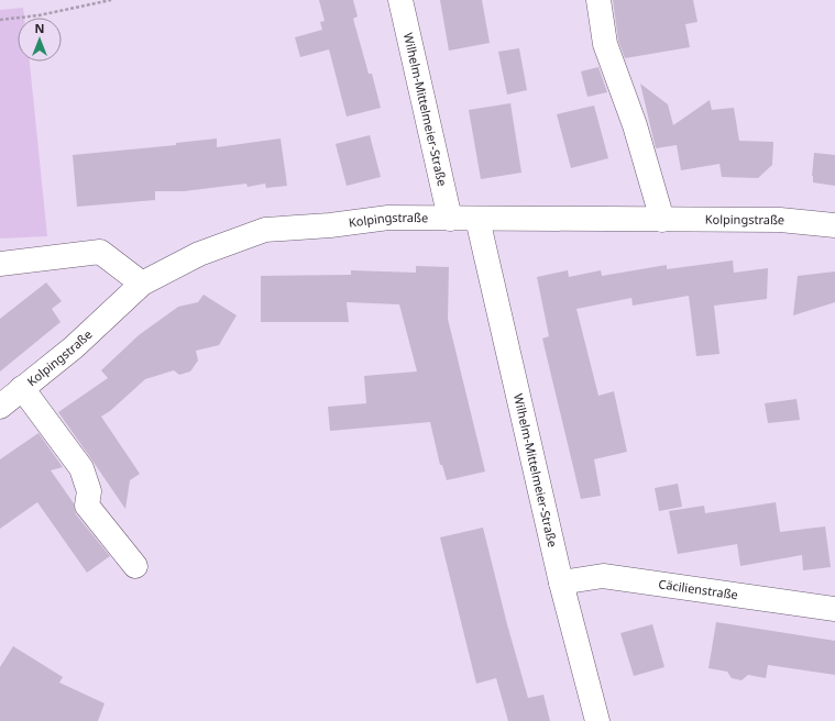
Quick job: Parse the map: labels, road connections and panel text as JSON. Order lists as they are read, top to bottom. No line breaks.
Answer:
{"streets":{"street":["Wilhelm-Mittelmeier-Straße","Kolpingstraße","Cäcilienstraße"]},"crossings":[["Wilhelm-Mittelmeier-Straße","Kolpingstraße"],["Wilhelm-Mittelmeier-Straße","Cäcilienstraße"]],"north":"top"}
